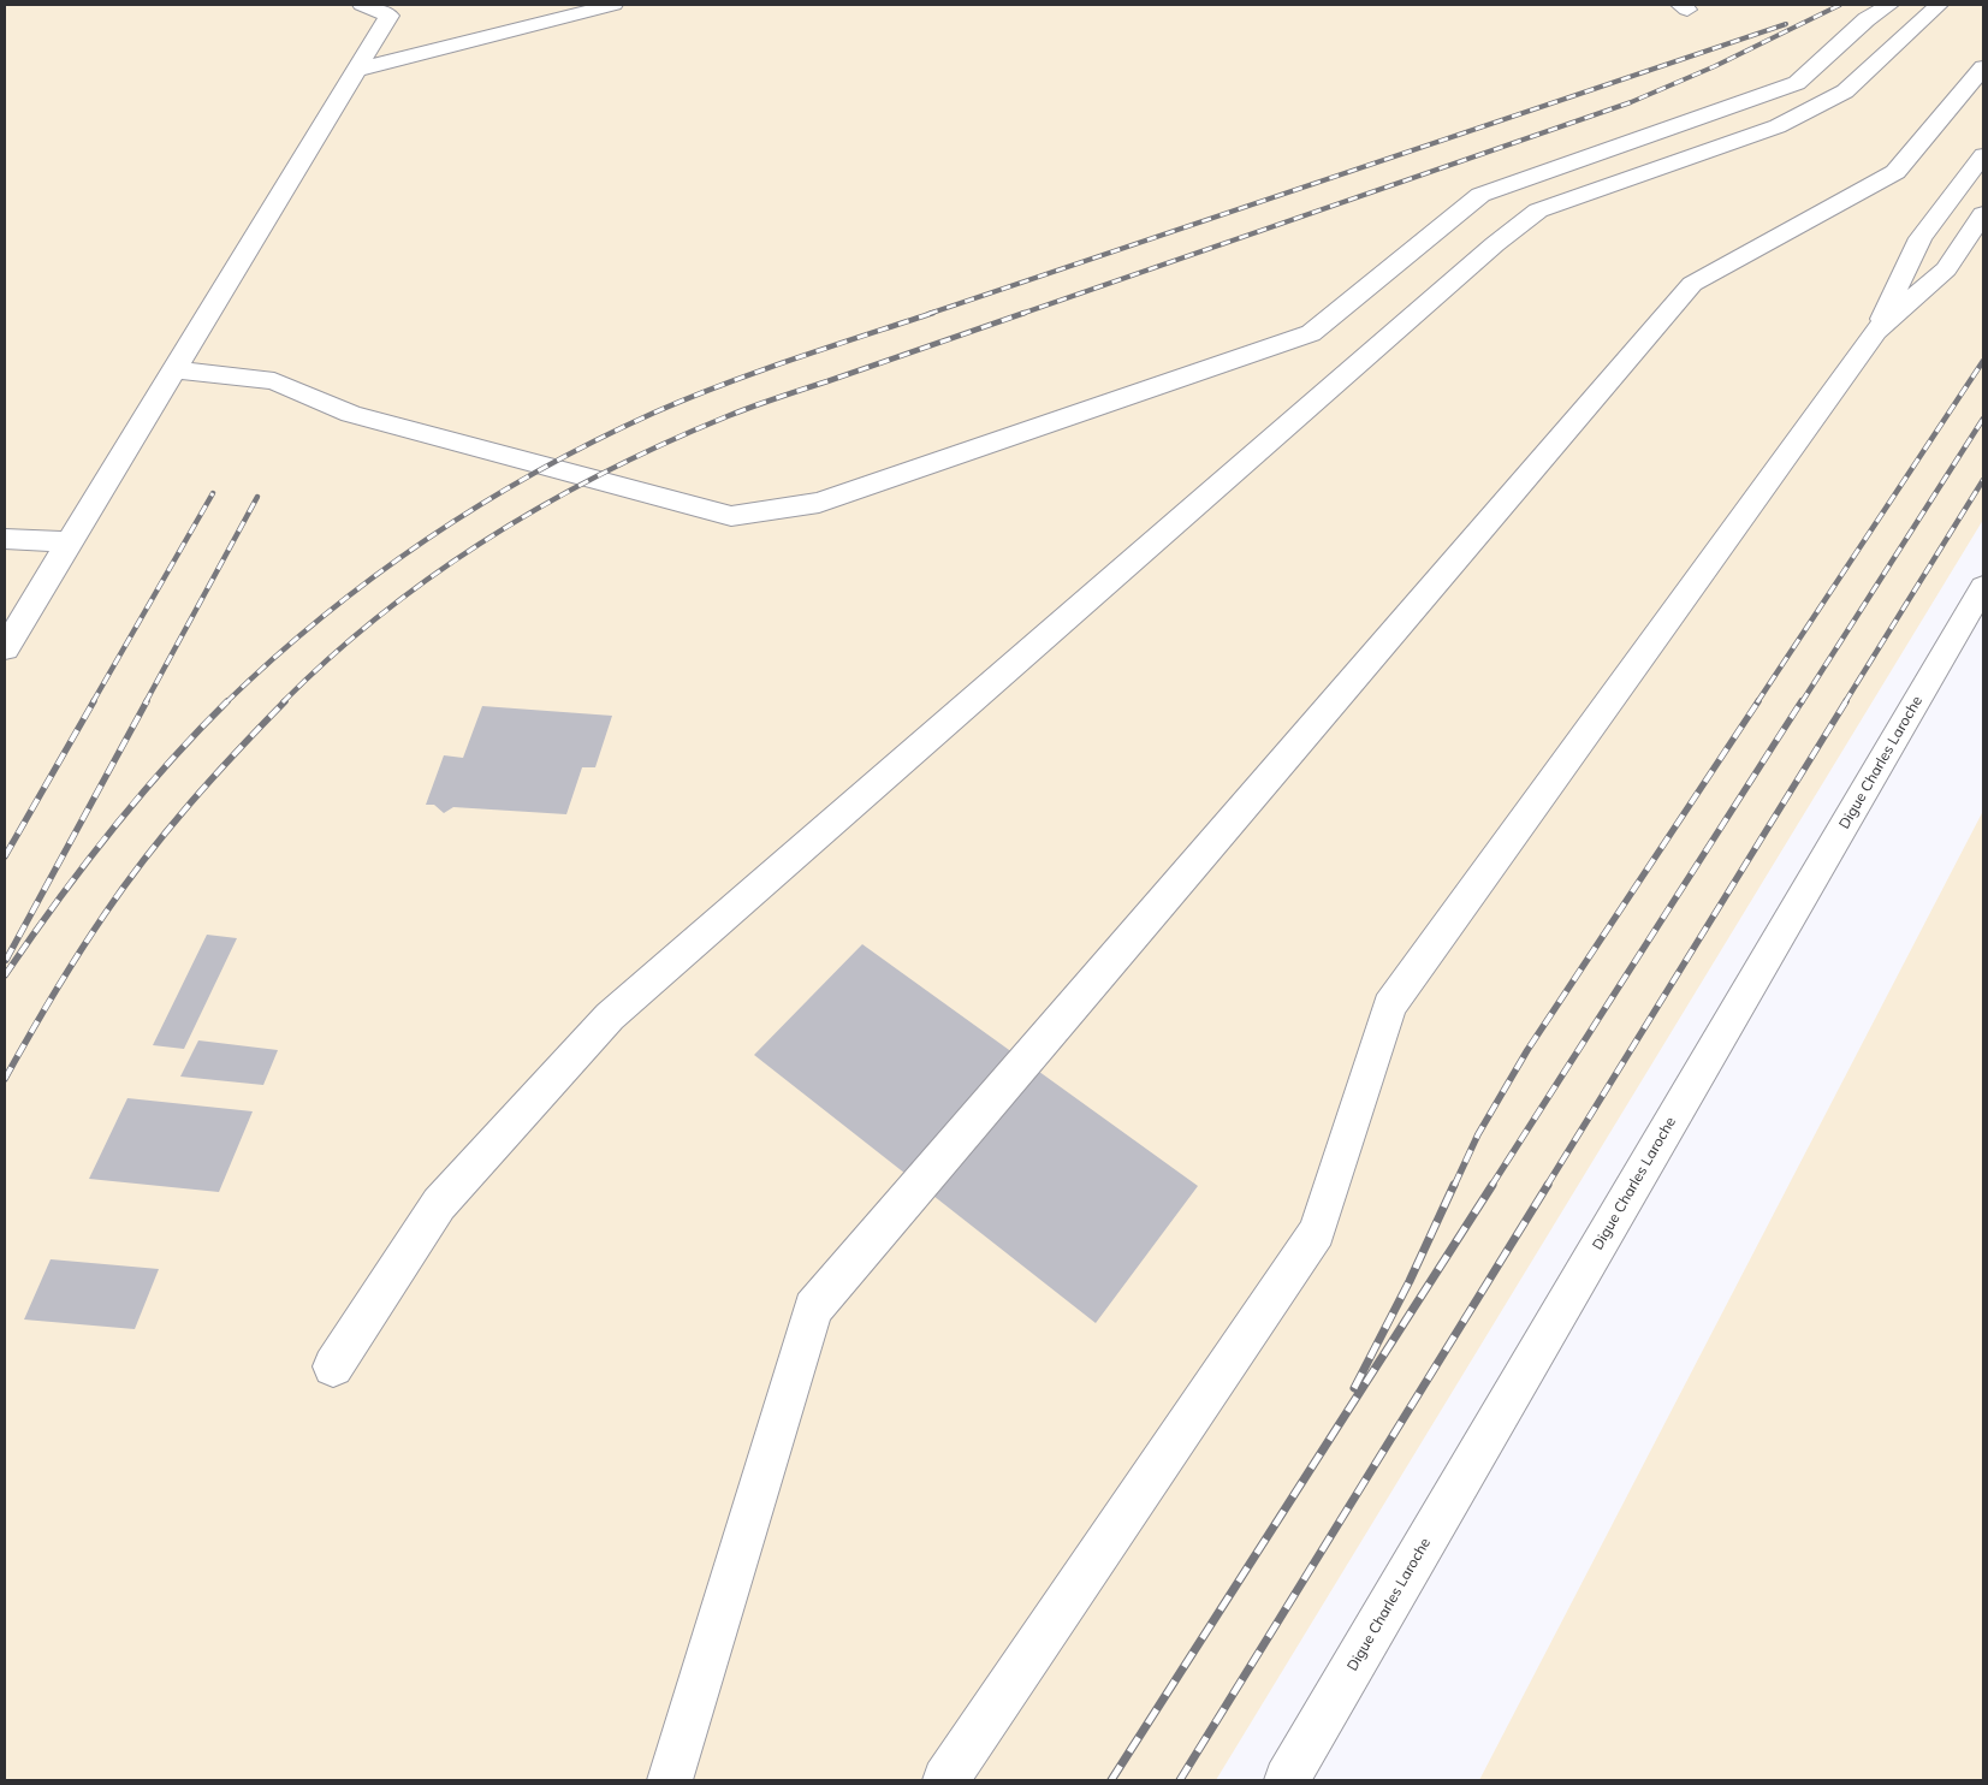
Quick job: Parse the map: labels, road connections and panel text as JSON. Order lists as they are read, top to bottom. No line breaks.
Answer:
{"streets":{"lane":["Digue Charles Laroche"]}}
